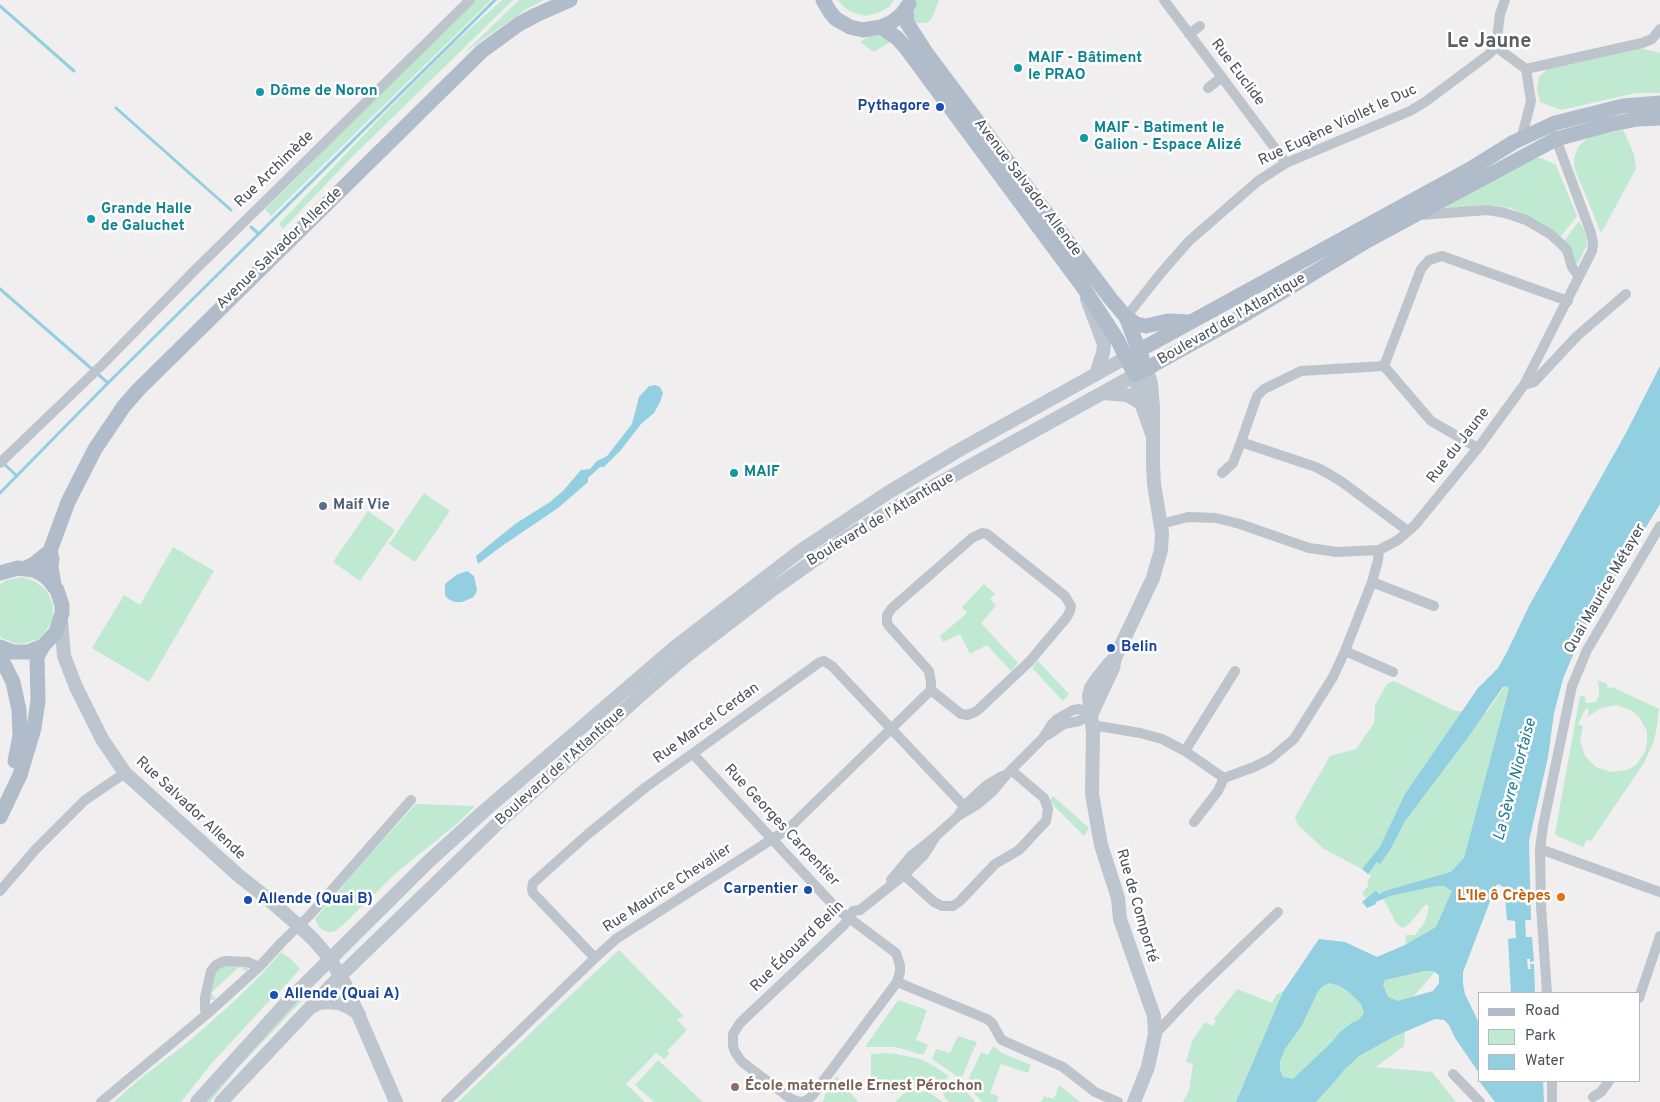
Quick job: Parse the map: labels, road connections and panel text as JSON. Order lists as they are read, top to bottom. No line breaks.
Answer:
{"streets":{"main road":["Avenue Salvador Allende","Boulevard de l'Atlantique","Rue Salvador Allende","Rue de Comporté"],"street":["Rue Euclide","Rue Eugène Viollet le Duc","Rue Archimède","Rue du Jaune","Quai Maurice Métayer","Rue Marcel Cerdan","Rue Georges Carpentier","Rue Maurice Chevalier","Rue Édouard Belin"]},"crossings":[["Rue Euclide","Rue Eugène Viollet le Duc"],["Rue Eugène Viollet le Duc","Avenue Salvador Allende"],["Rue Eugène Viollet le Duc","Boulevard de l'Atlantique"],["Avenue Salvador Allende","Boulevard de l'Atlantique"],["Avenue Salvador Allende","Rue Salvador Allende"],["Avenue Salvador Allende","Rue de Comporté"],["Boulevard de l'Atlantique","Rue du Jaune"],["Boulevard de l'Atlantique","Rue Salvador Allende"],["Boulevard de l'Atlantique","Rue de Comporté"],["Rue du Jaune","Rue de Comporté"],["Rue Marcel Cerdan","Rue Georges Carpentier"],["Rue Marcel Cerdan","Rue Maurice Chevalier"],["Rue Marcel Cerdan","Rue Édouard Belin"],["Rue Georges Carpentier","Rue Maurice Chevalier"],["Rue Georges Carpentier","Rue Édouard Belin"],["Rue de Comporté","Rue Édouard Belin"]],"districts":["Le Jaune"],"water":["La Sèvre Niortaise"],"places":["MAIF - Bâtiment le PRAO","Dôme de Noron","Pythagore","MAIF - Batiment le Galion - Espace Alizé","Grande Halle de Galuchet","MAIF","Maif Vie","Belin","Carpentier","L'Ile ô Crèpes","Allende (Quai B)","Allende (Quai A)","École maternelle Ernest Pérochon"],"legend":["Road","Park","Water"]}
